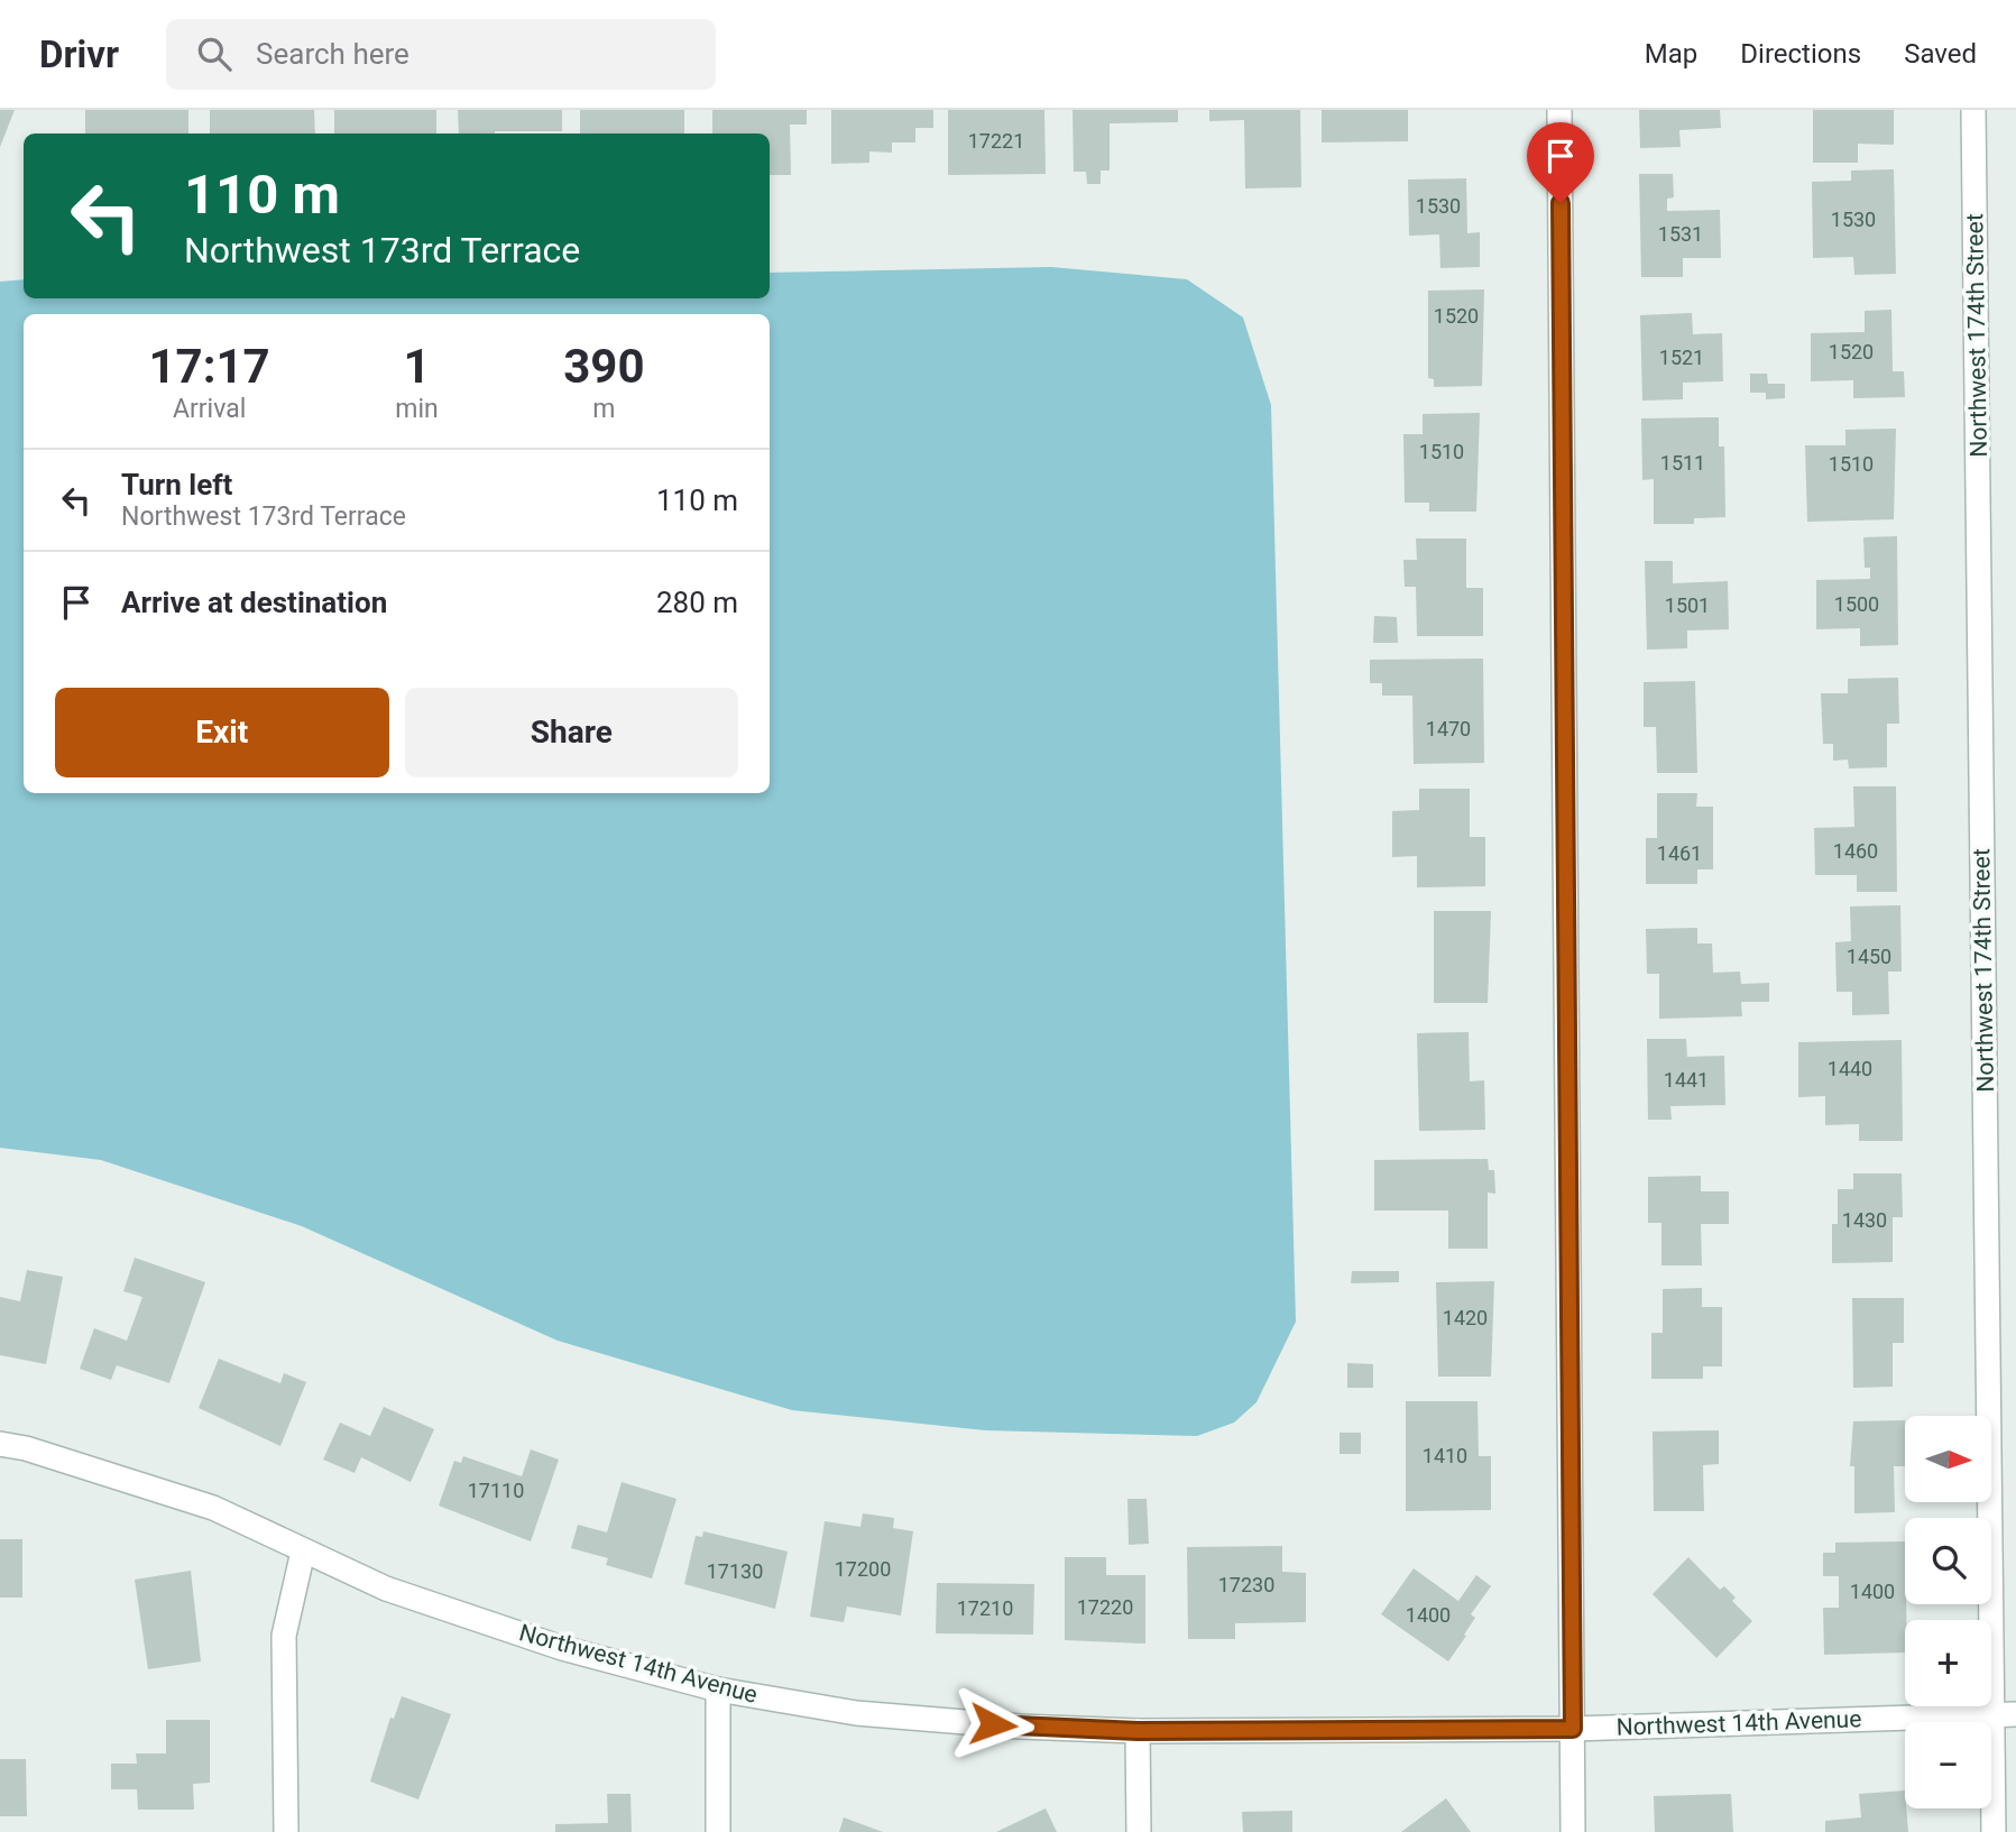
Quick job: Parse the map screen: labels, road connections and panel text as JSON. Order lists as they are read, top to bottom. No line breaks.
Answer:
{"streets":{"street":["Northwest 174th Street","Northwest 14th Avenue"]},"crossings":[["Northwest 174th Street","Northwest 14th Avenue"]],"house_numbers":["17221","1530","1530","1531","1520","1520","1521","1510","1511","1510","1500","1501","1470","1460","1461","1450","1440","1441","1430","1420","1410","17110","17200","17130","17230","1400","17220","17210","1400"],"north":"right","page":{"header":"Drivr","search":"Search here","nav":["Map","Directions","Saved"],"turn":["110 m","Northwest 173rd Terrace"],"eta":["17:17","Arrival","1","min","390","m"],"list":[{"name":"Turn left","note":"Northwest 173rd Terrace","value":"110 m"},{"name":"Arrive at destination","value":"280 m"}],"buttons":["Exit","Share"],"map_buttons":["+","−"]}}
